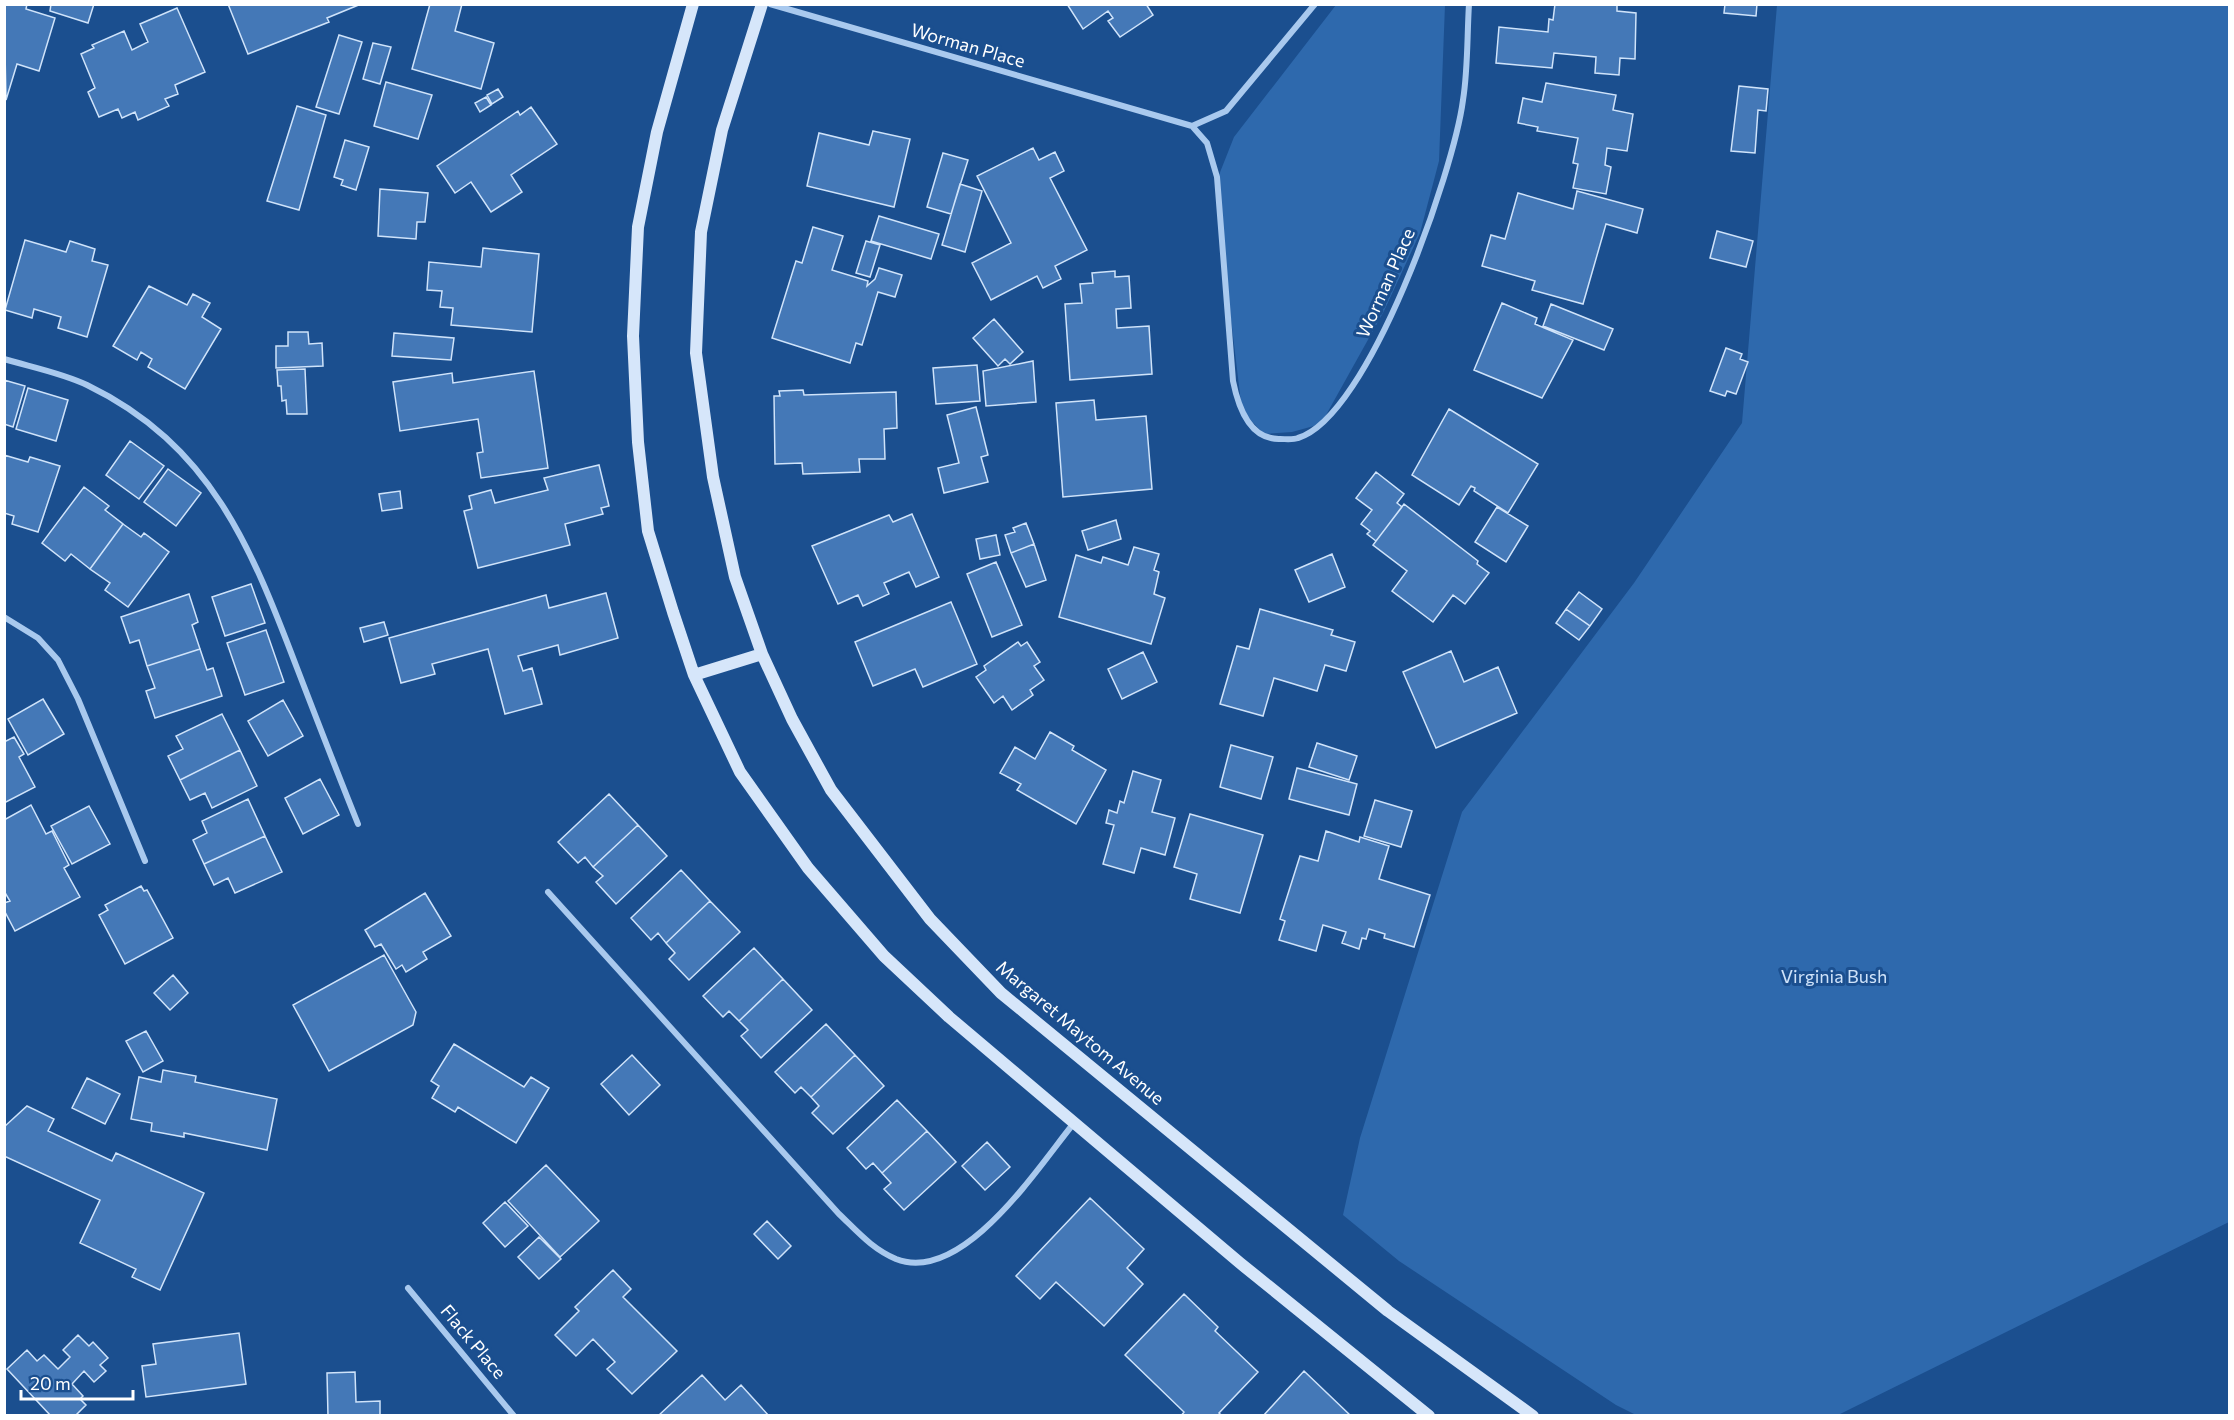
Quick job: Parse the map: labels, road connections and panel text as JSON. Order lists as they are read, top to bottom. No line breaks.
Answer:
{"streets":{"street":["Worman Place","Margaret Maytom Avenue","Flack Place"]},"parks":["Virginia Bush"],"scale_bar":"20 m"}
